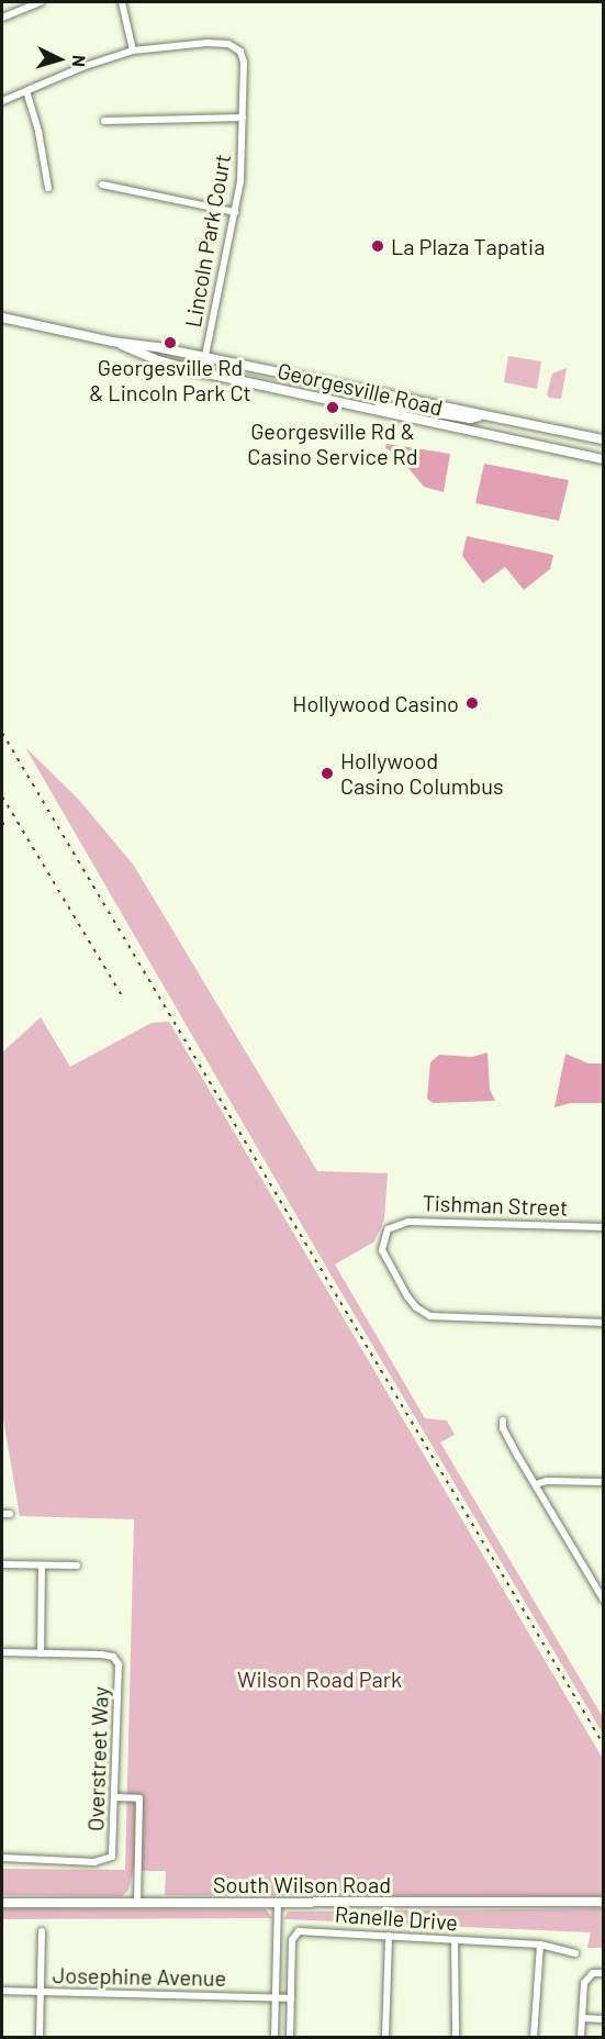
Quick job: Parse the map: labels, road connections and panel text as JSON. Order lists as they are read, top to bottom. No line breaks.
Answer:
{"streets":{"main road":["Georgesville Road","South Wilson Road"],"street":["Lincoln Park Court","Tishman Street","Overstreet Way","Ranelle Drive","Josephine Avenue"]},"crossings":[["Lincoln Park Court","Georgesville Road"]],"parks":["Wilson Road Park"],"places":["La Plaza Tapatia","Georgesville Rd & Lincoln Park Ct","Georgesville Rd & Casino Service Rd","Hollywood Casino","Hollywood Casino Columbus"],"north":"right"}
